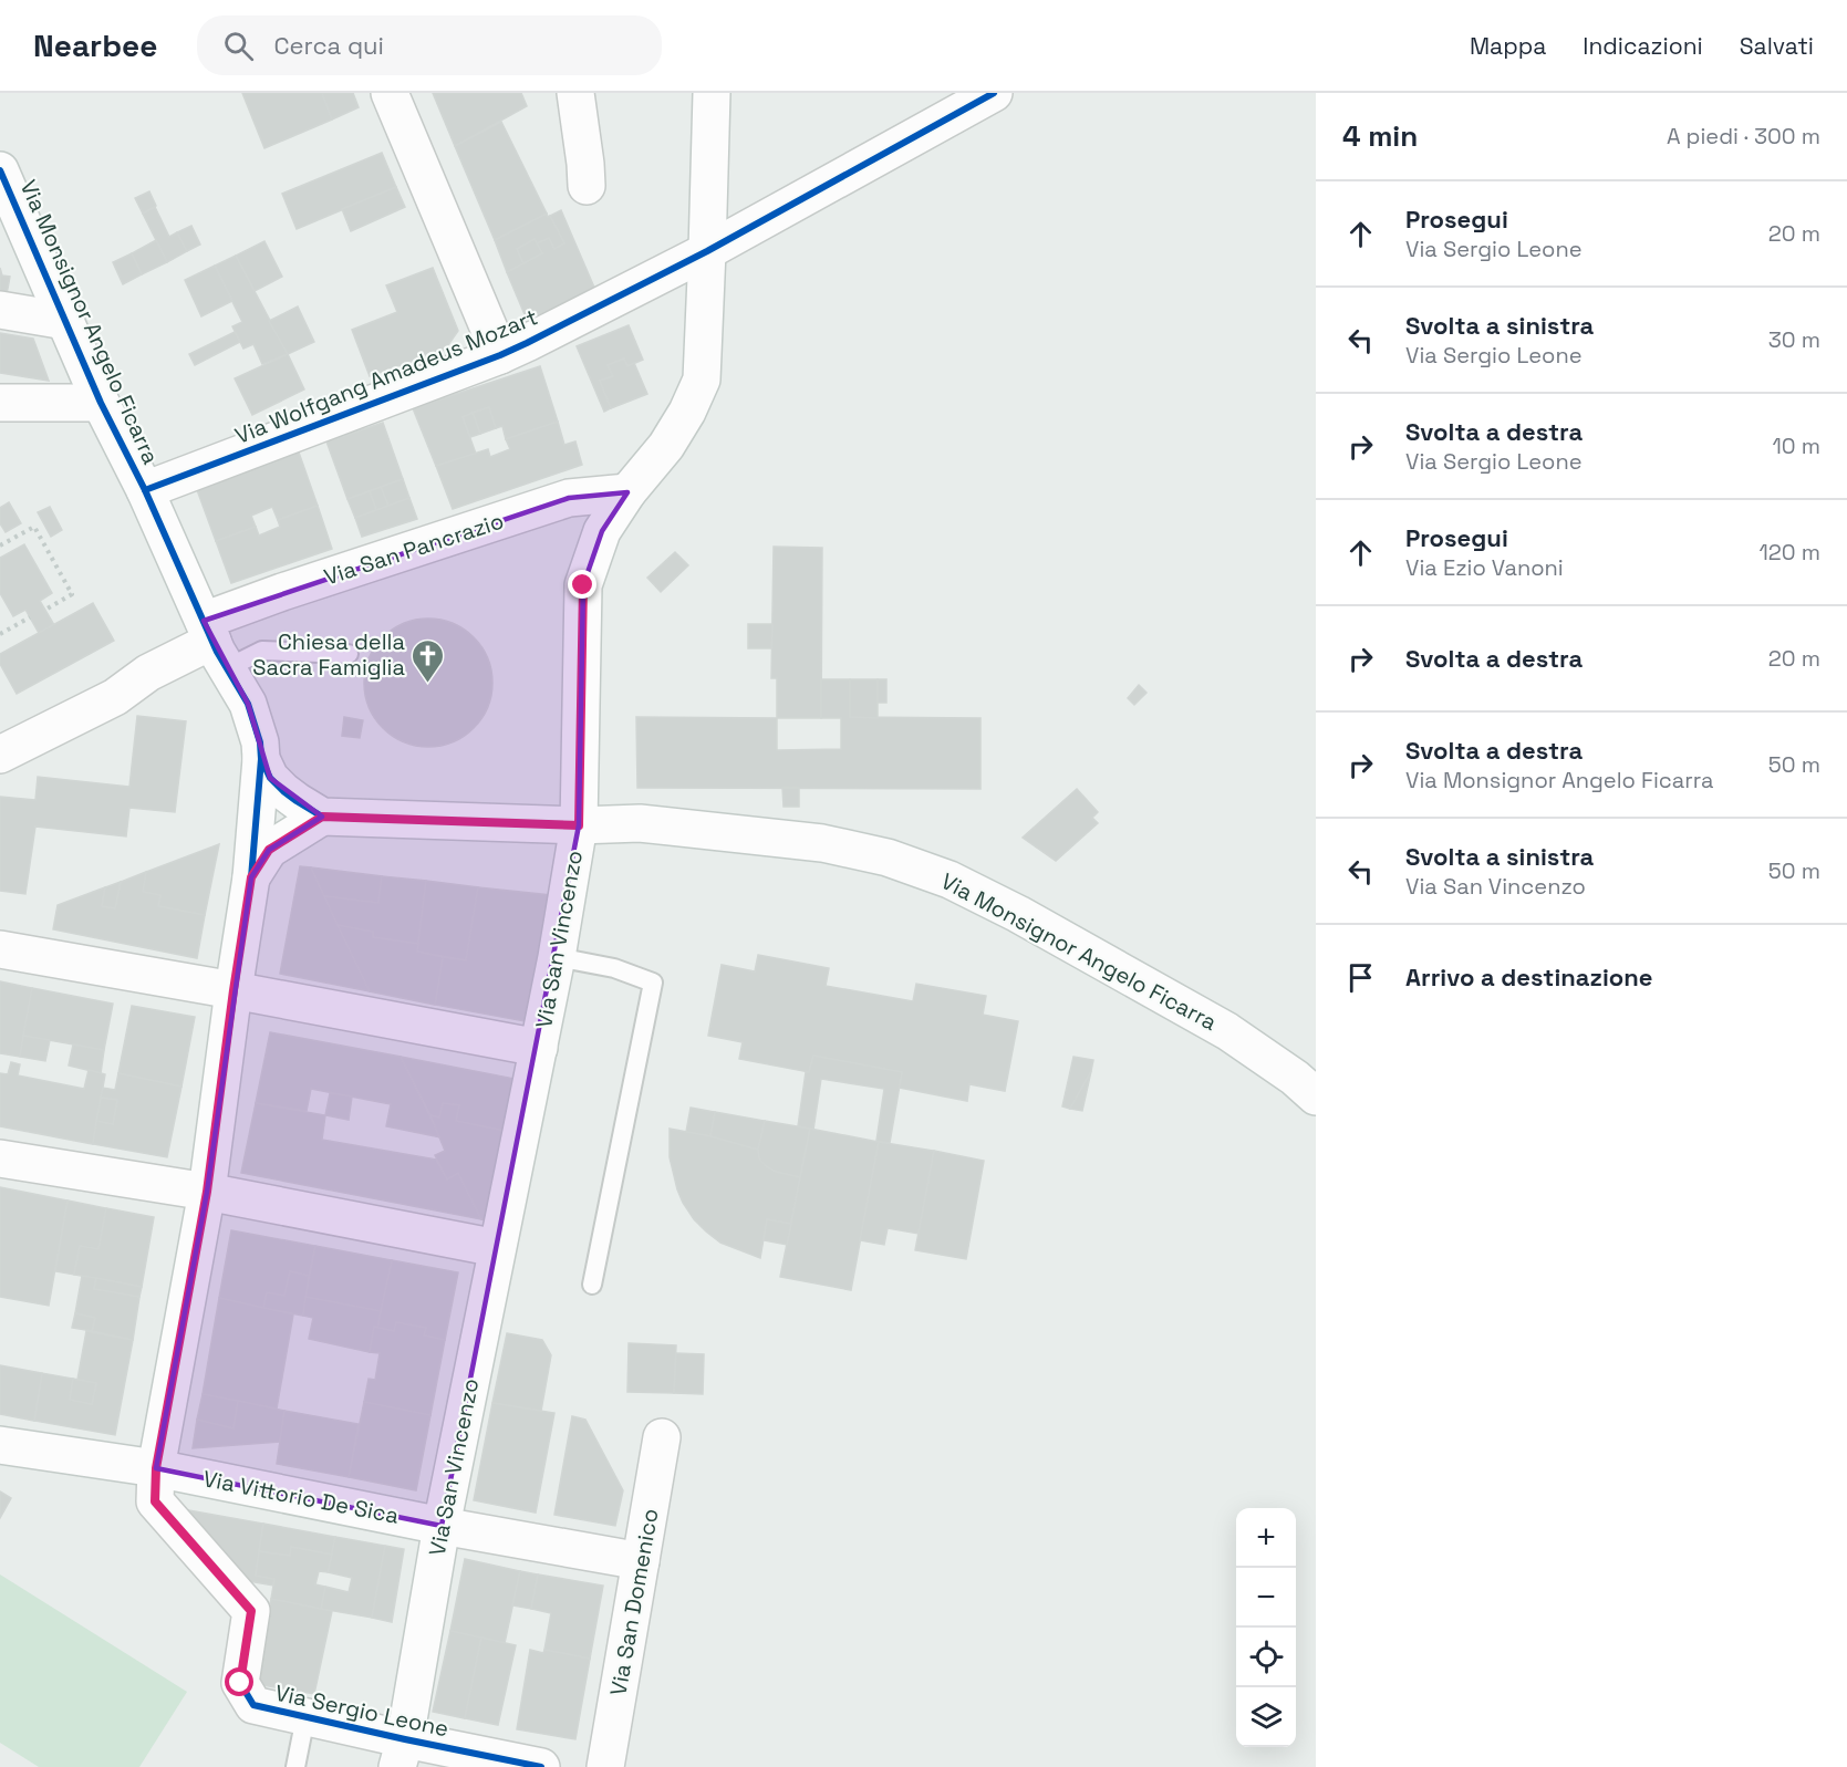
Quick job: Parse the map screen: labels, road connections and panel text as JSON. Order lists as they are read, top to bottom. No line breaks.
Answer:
{"streets":{"street":["Via Monsignor Angelo Ficarra","Via Wolfgang Amadeus Mozart","Via San Pancrazio","Via San Vincenzo","Via Vittorio De Sica","Via San Domenico","Via Sergio Leone"]},"crossings":[["Via Monsignor Angelo Ficarra","Via Wolfgang Amadeus Mozart"],["Via Monsignor Angelo Ficarra","Via San Pancrazio"],["Via Monsignor Angelo Ficarra","Via San Vincenzo"],["Via Wolfgang Amadeus Mozart","Via San Vincenzo"],["Via San Pancrazio","Via San Vincenzo"],["Via San Vincenzo","Via Vittorio De Sica"],["Via San Vincenzo","Via Sergio Leone"],["Via Vittorio De Sica","Via San Domenico"],["Via Vittorio De Sica","Via Sergio Leone"]],"places":{"church":["Chiesa della Sacra Famiglia"]},"page":{"header":"Nearbee","search":"Cerca qui","nav":["Mappa","Indicazioni","Salvati"],"heading":["4 min","A piedi · 300 m"],"list":[["Prosegui","Via Sergio Leone","20 m"],["Svolta a sinistra","Via Sergio Leone","30 m"],["Svolta a destra","Via Sergio Leone","10 m"],["Prosegui","Via Ezio Vanoni","120 m"],["Svolta a destra","20 m"],["Svolta a destra","Via Monsignor Angelo Ficarra","50 m"],["Svolta a sinistra","Via San Vincenzo","50 m"],"Arrivo a destinazione"],"map_buttons":["+","−"]}}
